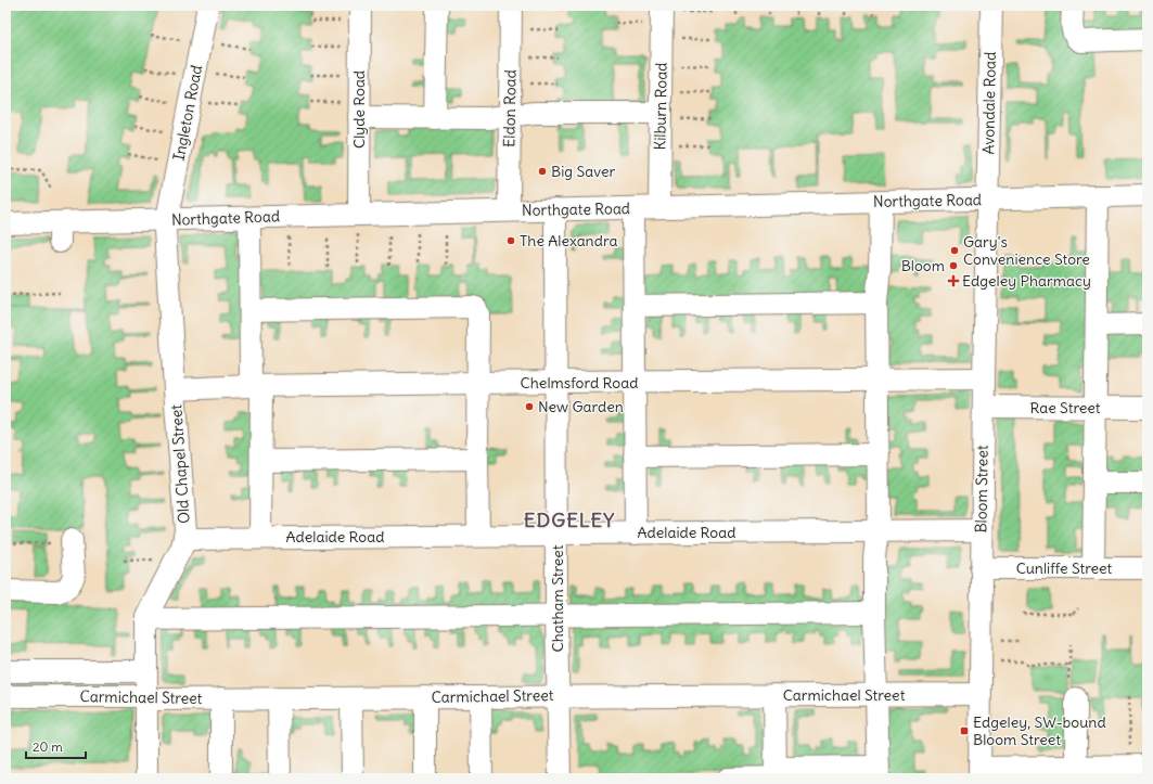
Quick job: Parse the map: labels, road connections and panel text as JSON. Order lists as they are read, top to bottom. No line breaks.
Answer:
{"streets":{"street":["Avondale Road","Kilburn Road","Eldon Road","Clyde Road","Ingleton Road","Northgate Road","Chelmsford Road","Rae Street","Old Chapel Street","Bloom Street","Adelaide Road","Cunliffe Street","Chatham Street","Carmichael Street"]},"crossings":[["Avondale Road","Northgate Road"],["Avondale Road","Bloom Street"],["Kilburn Road","Northgate Road"],["Eldon Road","Northgate Road"],["Clyde Road","Northgate Road"],["Ingleton Road","Northgate Road"],["Ingleton Road","Old Chapel Street"],["Northgate Road","Old Chapel Street"],["Northgate Road","Bloom Street"],["Northgate Road","Chatham Street"],["Chelmsford Road","Old Chapel Street"],["Chelmsford Road","Bloom Street"],["Chelmsford Road","Chatham Street"],["Rae Street","Bloom Street"],["Old Chapel Street","Adelaide Road"],["Old Chapel Street","Carmichael Street"],["Bloom Street","Adelaide Road"],["Bloom Street","Cunliffe Street"],["Bloom Street","Carmichael Street"],["Adelaide Road","Chatham Street"],["Chatham Street","Carmichael Street"]],"districts":["EDGELEY"],"places":{"other":["Big Saver","The Alexandra","Gary's Convenience Store","Bloom","New Garden"],"health":["Edgeley Pharmacy"],"transit":["Edgeley, SW-bound Bloom Street"]},"scale_bar":"20 m"}
